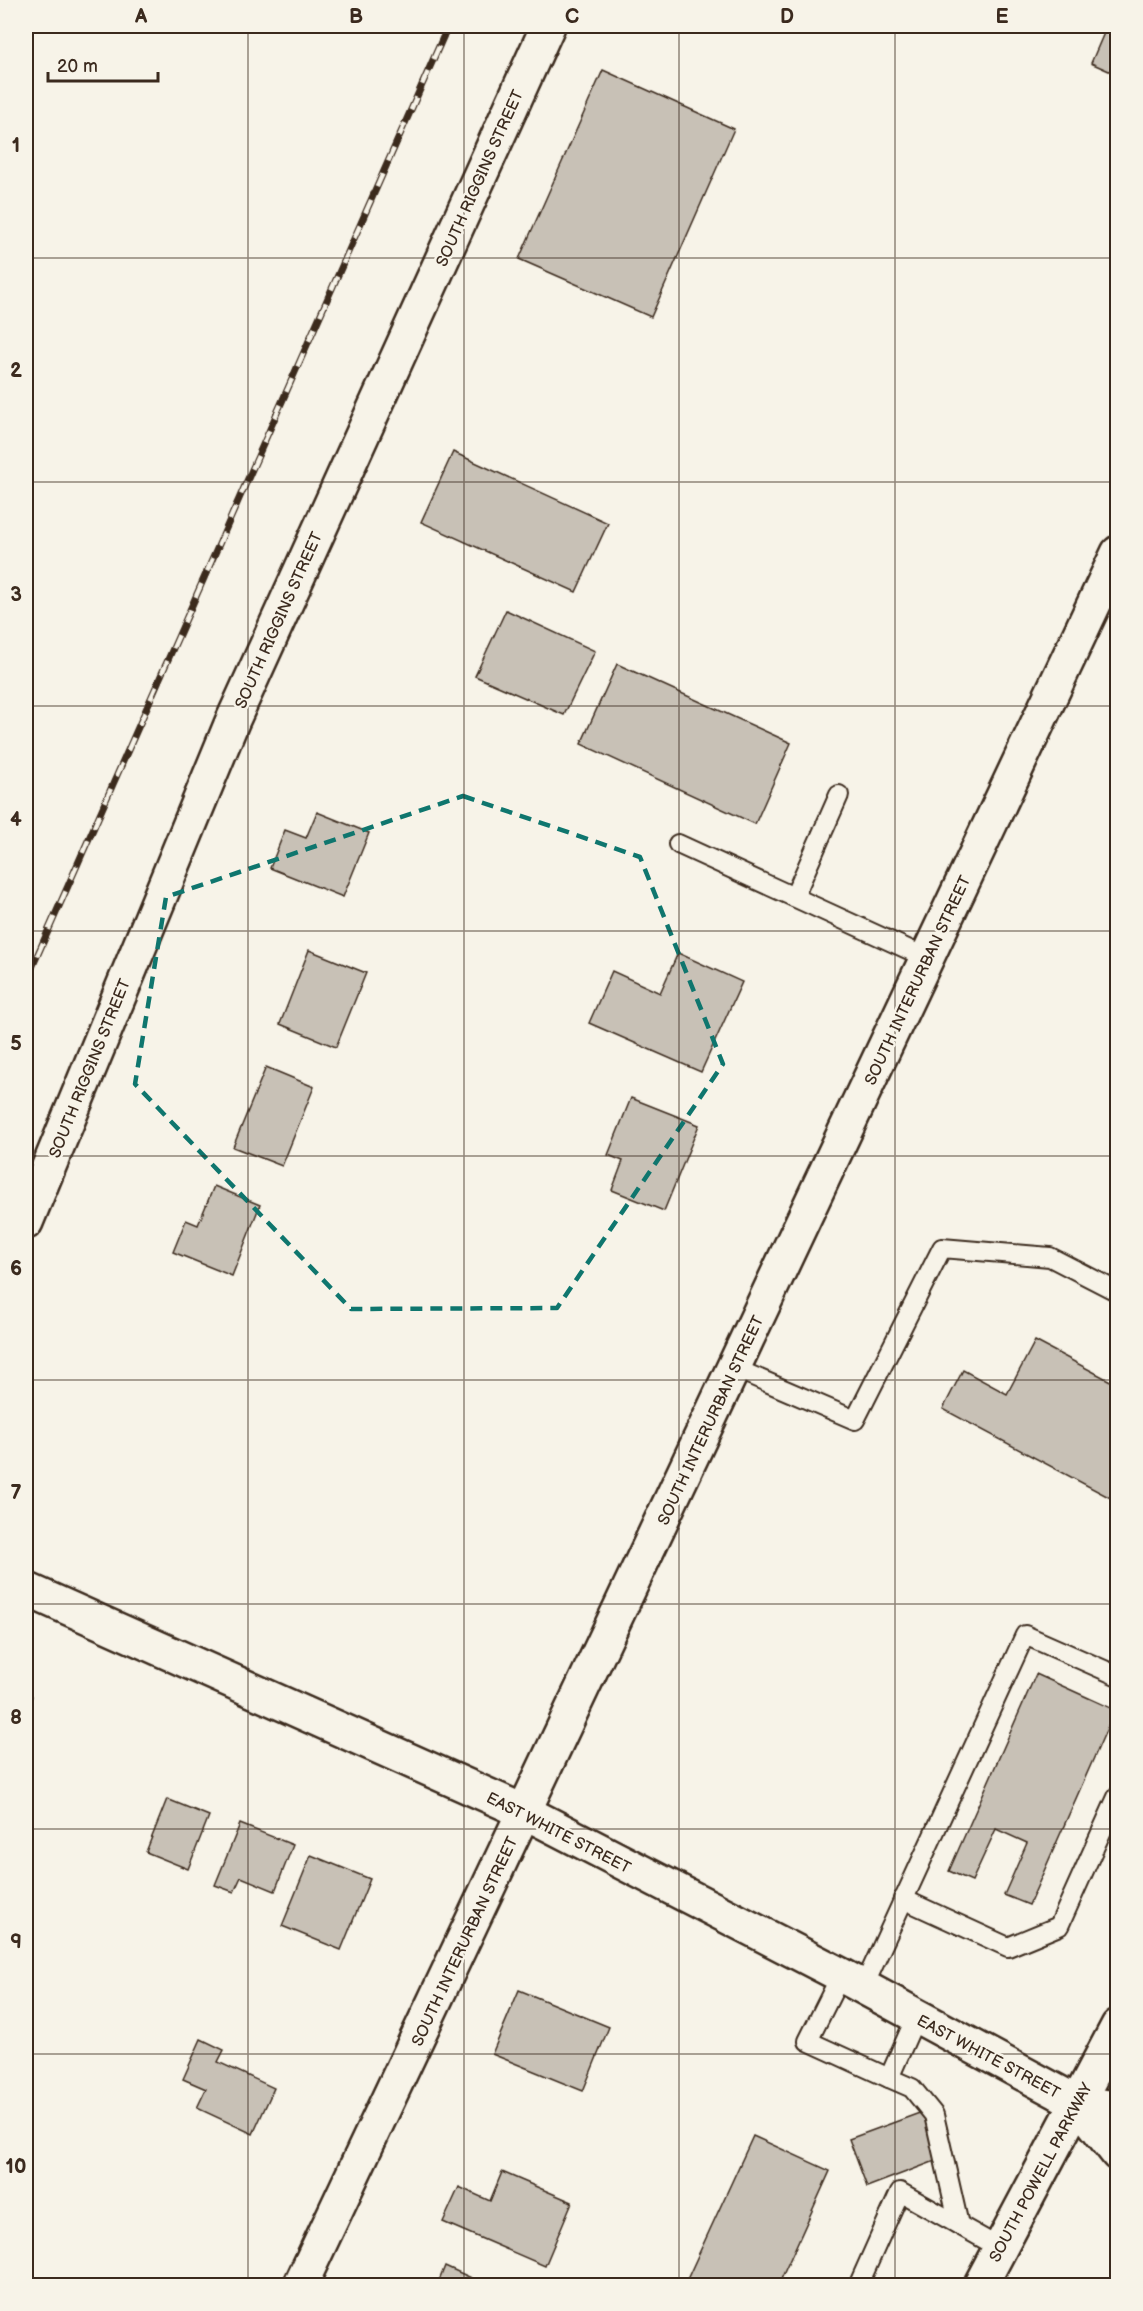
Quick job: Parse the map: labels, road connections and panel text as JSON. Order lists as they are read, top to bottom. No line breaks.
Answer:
{"streets":{"street":["SOUTH RIGGINS STREET","SOUTH INTERURBAN STREET","EAST WHITE STREET","SOUTH POWELL PARKWAY"]},"crossings":[["SOUTH INTERURBAN STREET","EAST WHITE STREET"],["EAST WHITE STREET","SOUTH POWELL PARKWAY"]],"scale_bar":"20 m","grid":{"columns":["A","B","C","D","E"],"rows":["1","2","3","4","5","6","7","8","9","10"]}}
